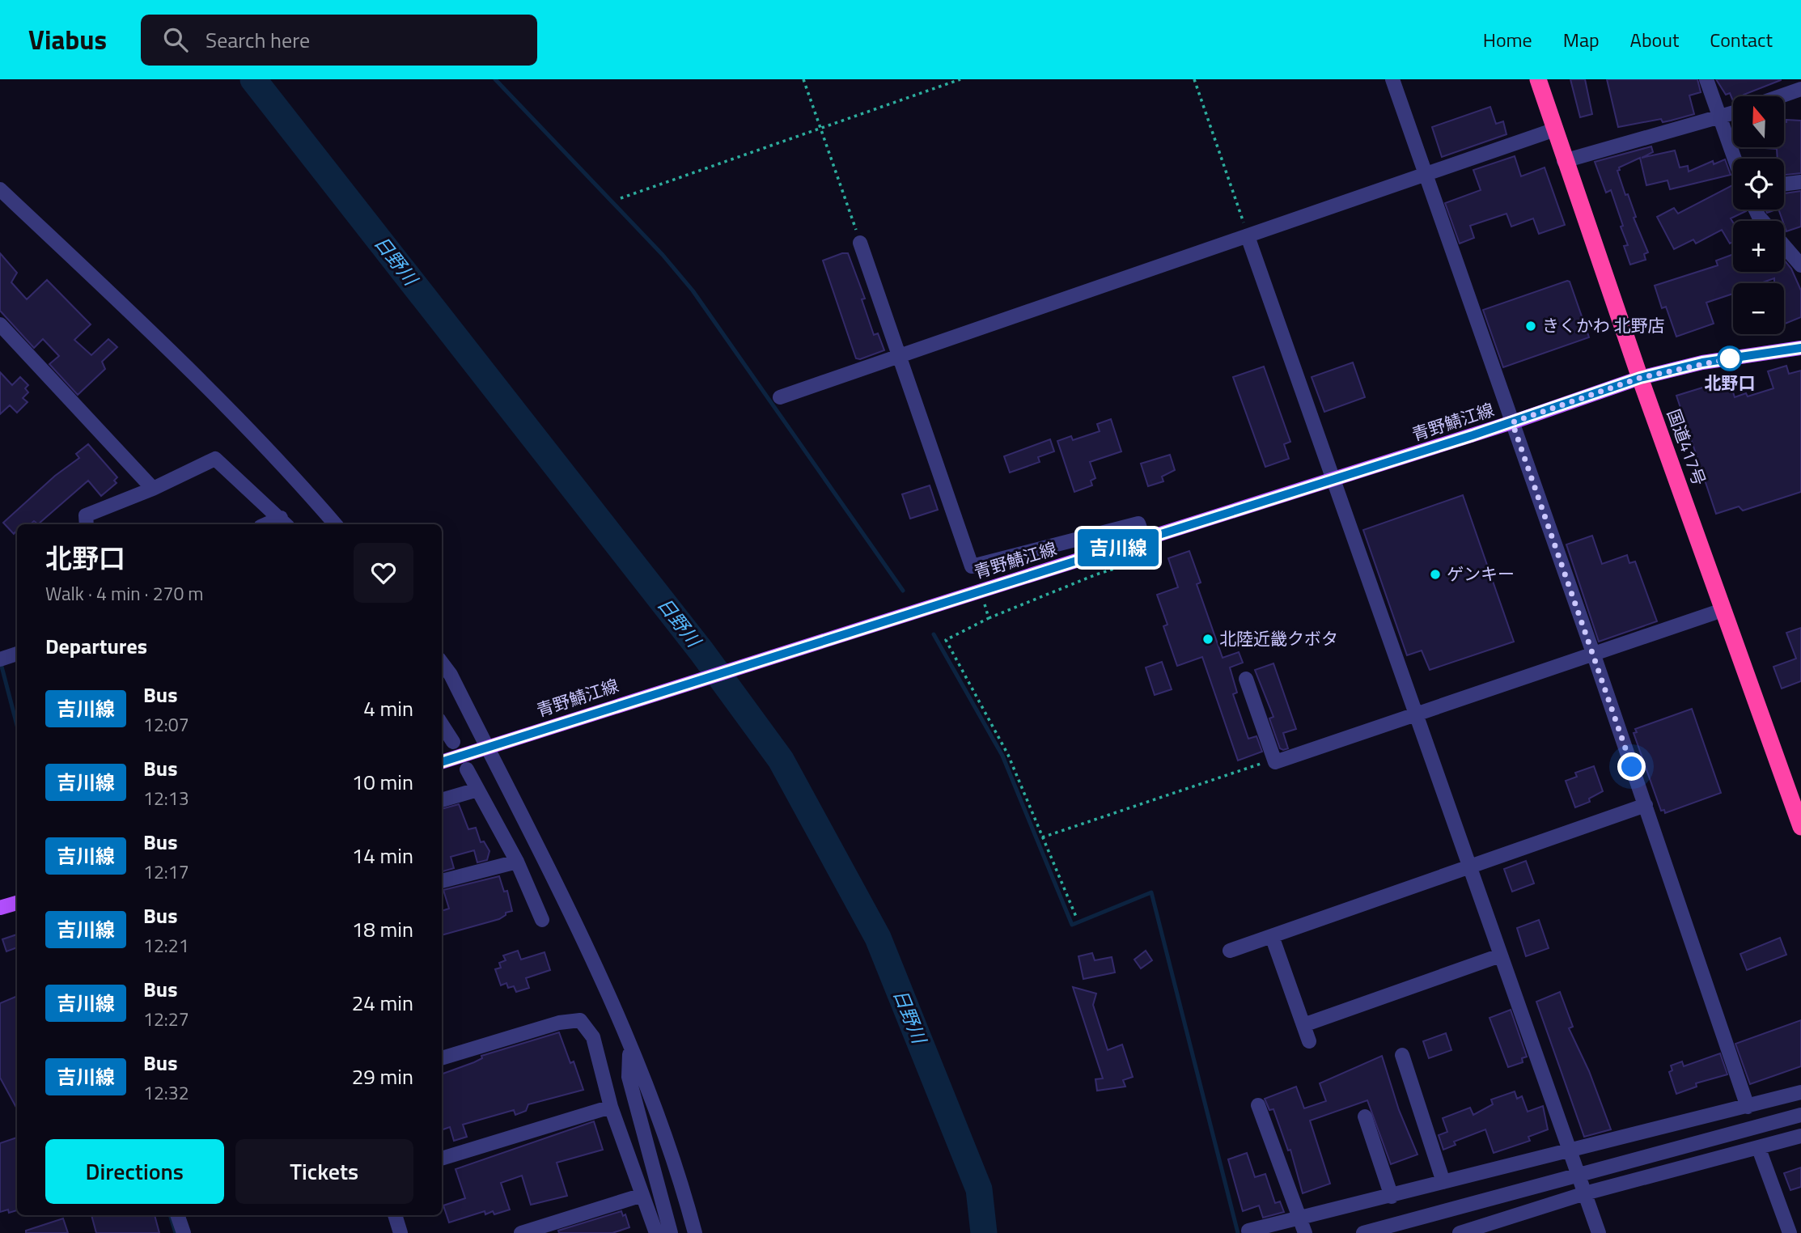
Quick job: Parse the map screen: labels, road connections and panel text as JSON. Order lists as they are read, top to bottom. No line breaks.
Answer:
{"streets":{"highway":["国道417号"],"main road":["青野鯖江線"]},"crossings":[["青野鯖江線","国道417号"]],"water":["日野川"],"places":["きくかわ 北野店","北野口","ゲンキー","北陸近畿クボタ"],"lines":["bus line 吉川線"],"north":"top","page":{"header":"Viabus","search":"Search here","nav":["Home","Map","About","Contact"],"on_map":"吉川線","map_buttons":["+","−"],"heading":[["北野口","Walk · 4 min · 270 m"],"Departures"],"list":[{"mark":"吉川線","name":"Bus","note":"12:07","value":"4 min"},{"mark":"吉川線","name":"Bus","note":"12:13","value":"10 min"},{"mark":"吉川線","name":"Bus","note":"12:17","value":"14 min"},{"mark":"吉川線","name":"Bus","note":"12:21","value":"18 min"},{"mark":"吉川線","name":"Bus","note":"12:27","value":"24 min"},{"mark":"吉川線","name":"Bus","note":"12:32","value":"29 min"}],"buttons":["Directions","Tickets"]}}
